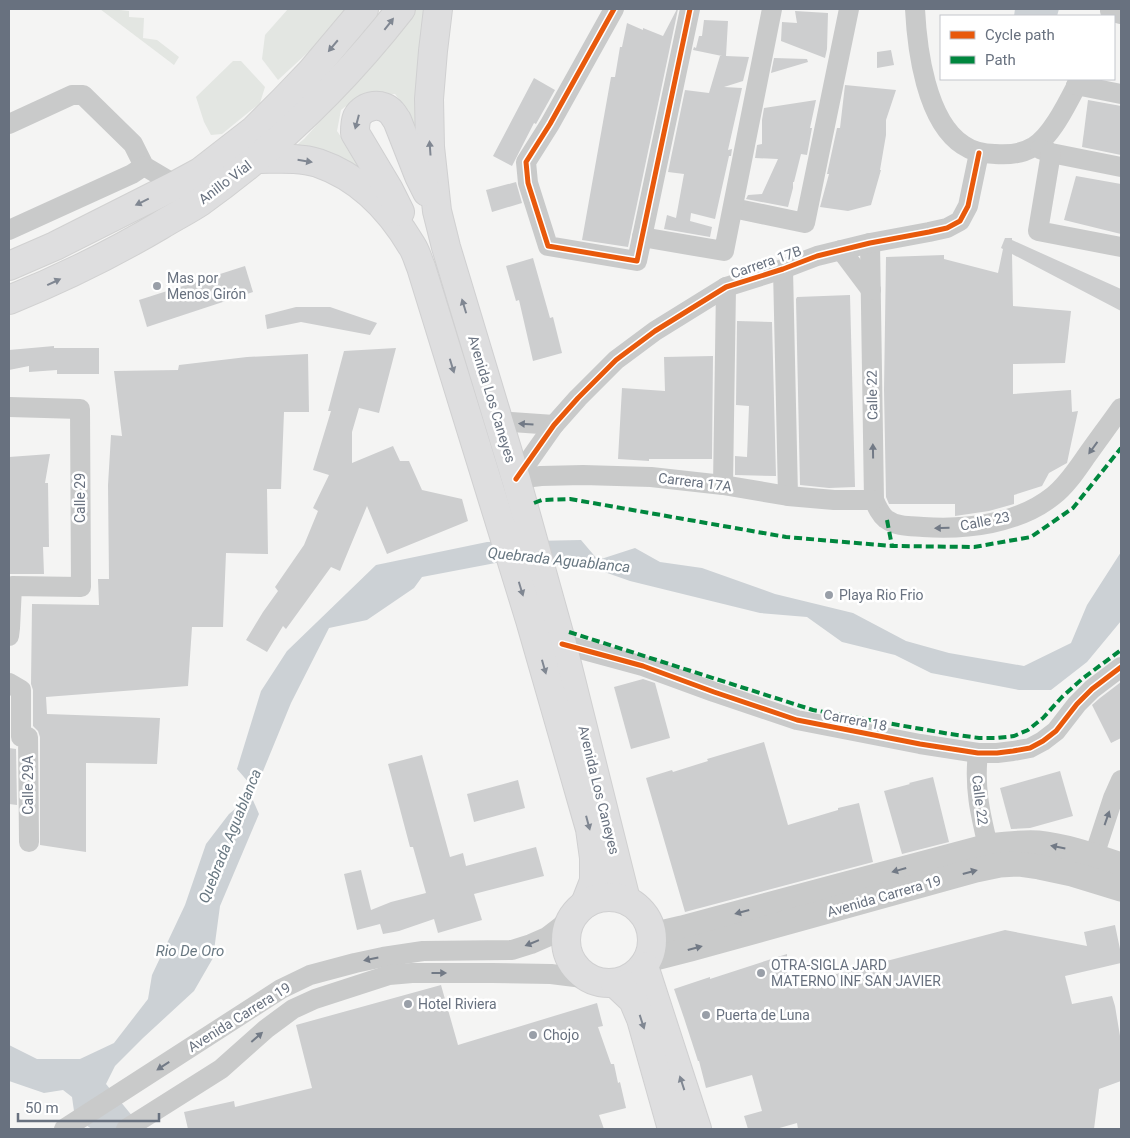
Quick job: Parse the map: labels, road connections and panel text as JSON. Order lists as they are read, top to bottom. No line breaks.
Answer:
{"streets":{"main road":["Anillo Víal","Avenida Los Caneyes"],"street":["Carrera 17B","Calle 22","Carrera 17A","Calle 29","Calle 23","Carrera 18","Calle 29A","Avenida Carrera 19"]},"crossings":[["Anillo Víal","Avenida Los Caneyes"],["Carrera 17B","Calle 22"],["Carrera 17B","Avenida Los Caneyes"],["Carrera 17B","Carrera 17A"],["Calle 22","Carrera 17A"],["Calle 22","Calle 23"],["Calle 22","Carrera 18"],["Calle 22","Avenida Carrera 19"],["Avenida Los Caneyes","Carrera 17A"],["Avenida Los Caneyes","Carrera 18"],["Avenida Los Caneyes","Avenida Carrera 19"],["Carrera 17A","Calle 23"]],"one_way":["Calle 23"],"water":["Quebrada Aguablanca","Rio De Oro"],"places":["Mas por Menos Girón","Playa Rio Frio","OTRA-SIGLA JARD MATERNO INF SAN JAVIER","Hotel Riviera","Puerta de Luna","Chojo"],"legend":["Cycle path","Path"],"scale_bar":"50 m"}
